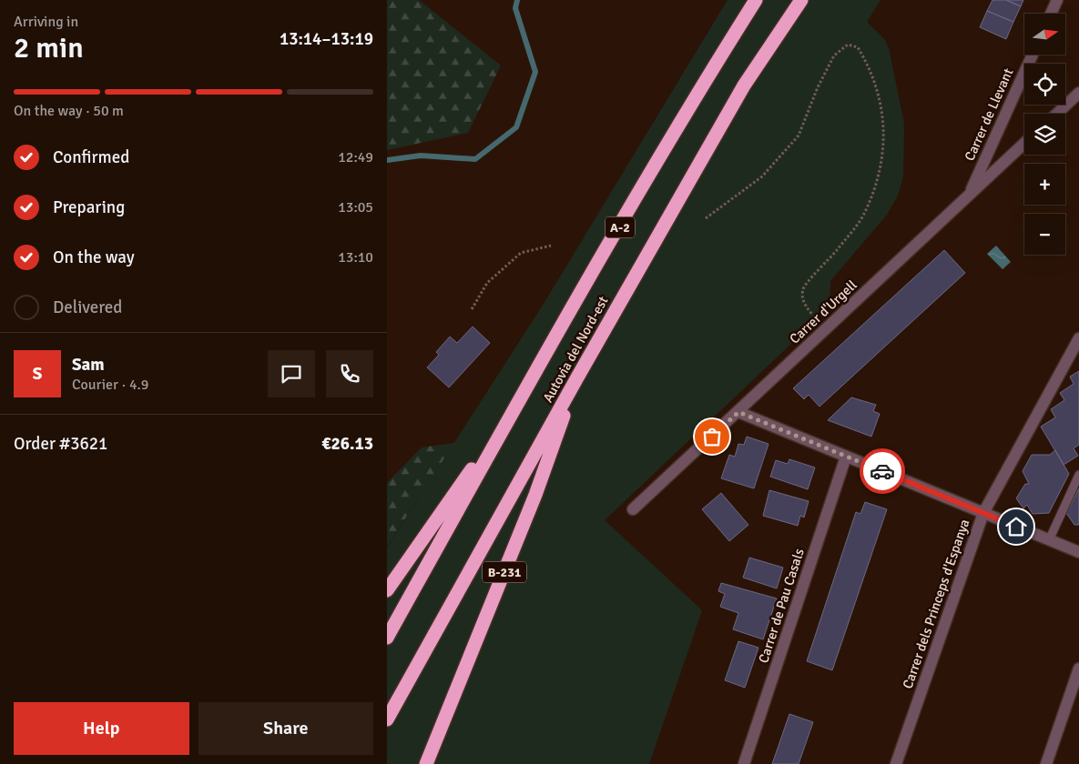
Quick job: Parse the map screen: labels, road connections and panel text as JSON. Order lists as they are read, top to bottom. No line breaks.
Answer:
{"streets":{"highway":["A-2","Autovia del Nord-est","B-231"],"street":["Carrer de Llevant","Carrer d'Urgell","Carrer dels Princeps d'Espanya","Carrer de Pau Casals"]},"crossings":[["Carrer de Llevant","Carrer d'Urgell"],["Autovia del Nord-est","B-231"]],"north":"right","page":{"heading":["2 min","Arriving in","13:14–13:19"],"panel":["Sam","Courier · 4.9","Order #3621","€26.13"],"map_buttons":["+","−"],"bar":"On the way · 50 m","list":[["Confirmed","12:49"],["Preparing","13:05"],["On the way","13:10"],"Delivered"],"round":"S","buttons":["Help","Share"]}}
